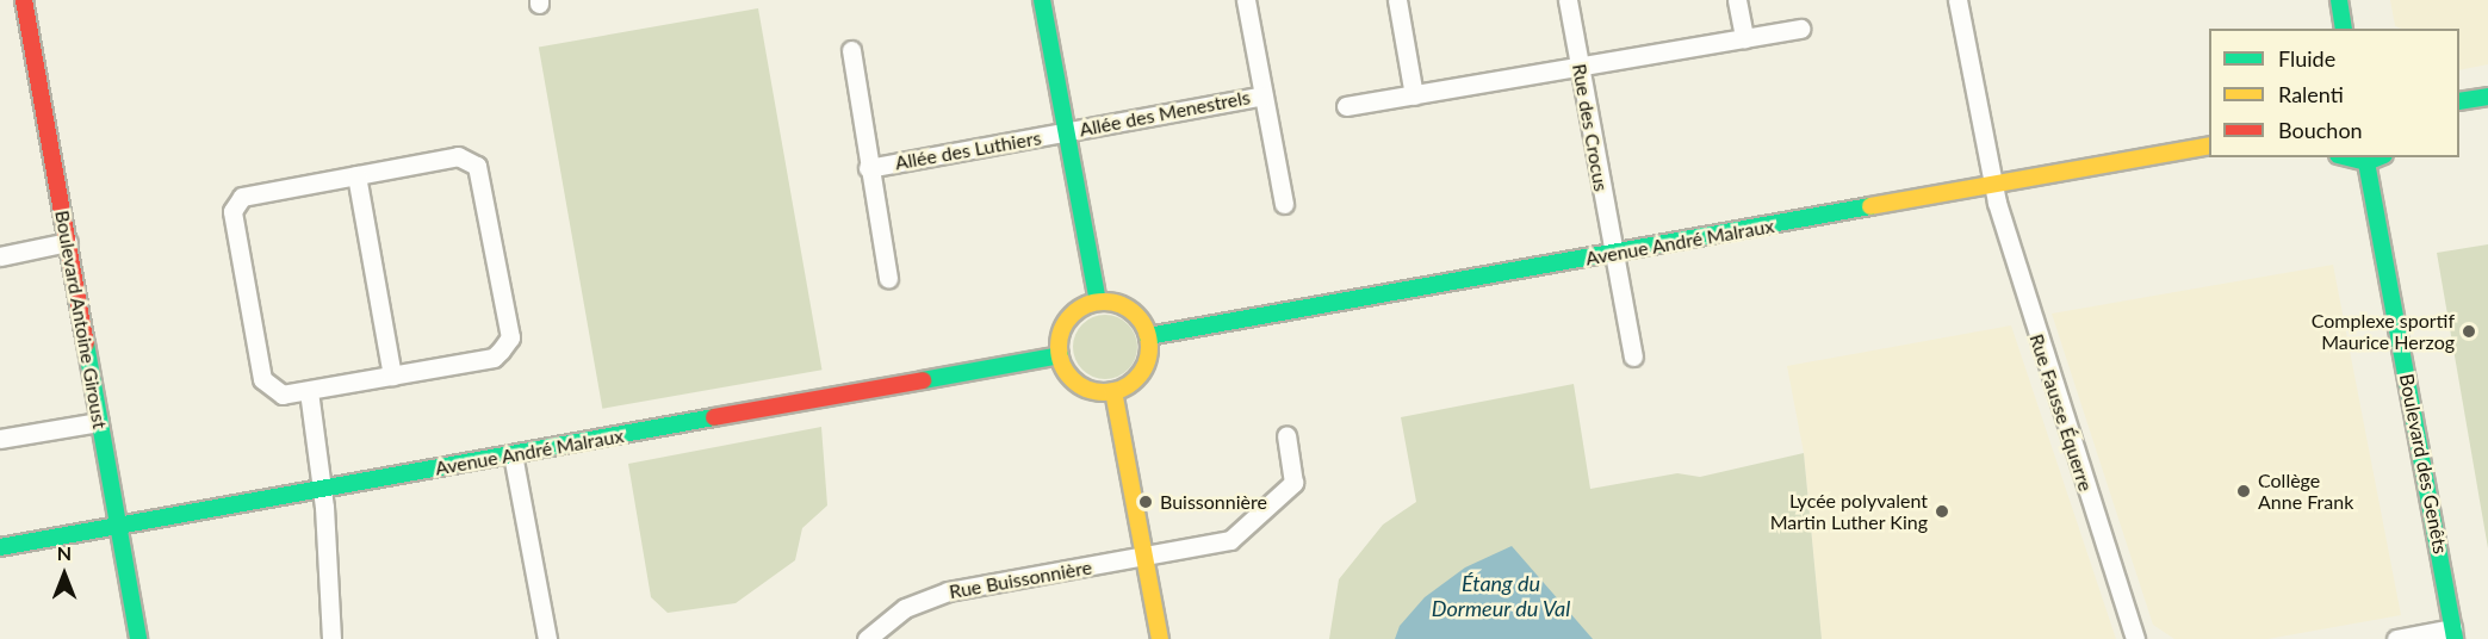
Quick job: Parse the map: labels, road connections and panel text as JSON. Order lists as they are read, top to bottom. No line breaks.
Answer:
{"streets":{"street":["Allée des Menestrels","Rue des Crocus","Allée des Luthiers","Avenue André Malraux","Boulevard Antoine Giroust","Rue Fausse Équerre","Boulevard des Genêts","Rue Buissonnière"]},"crossings":[["Allée des Menestrels","Allée des Luthiers"],["Rue des Crocus","Avenue André Malraux"],["Avenue André Malraux","Boulevard Antoine Giroust"],["Avenue André Malraux","Rue Fausse Équerre"]],"water":["Étang du Dormeur du Val"],"places":["Complexe sportif Maurice Herzog","Collège Anne Frank","Buissonnière","Lycée polyvalent Martin Luther King"],"legend":["Fluide","Ralenti","Bouchon"],"north":"top"}
